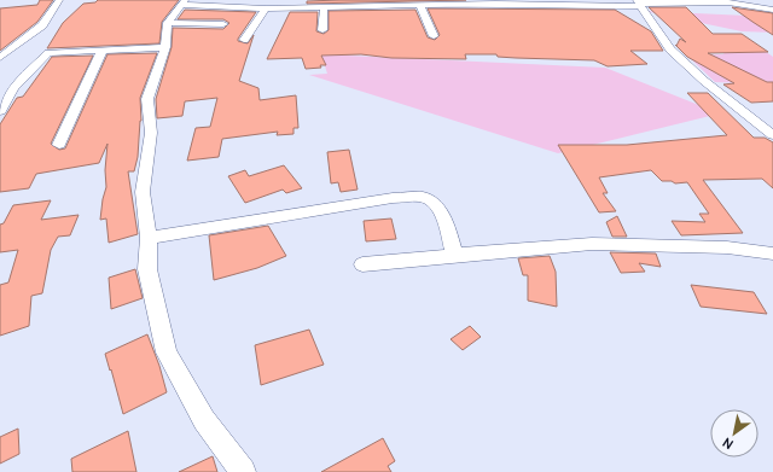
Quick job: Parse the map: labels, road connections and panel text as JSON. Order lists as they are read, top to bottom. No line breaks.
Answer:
{"north":"bottom left"}
